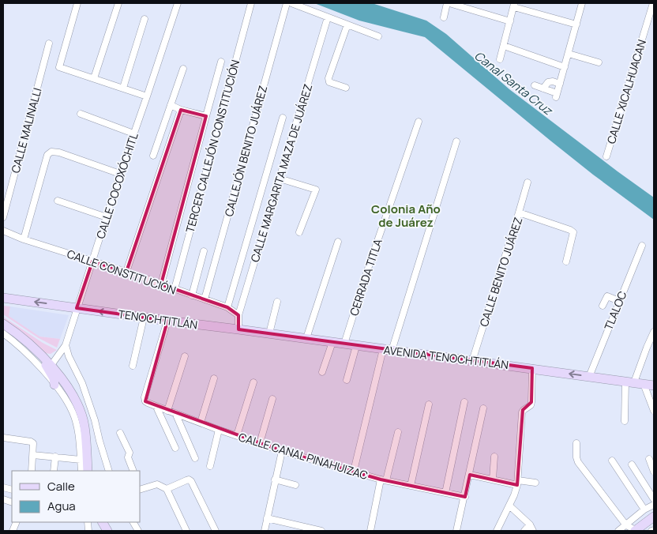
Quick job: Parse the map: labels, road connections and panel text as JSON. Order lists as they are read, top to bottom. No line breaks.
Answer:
{"streets":{"main road":["TENOCHTITLÁN","AVENIDA TENOCHTITLÁN"],"street":["CALLE XICALHUACAN","CALLE MALINALLI","TERCER CALLEJÓN CONSTITUCIÓN","CALLEJÓN BENITO JUÁREZ","CALLE MARGARITA MAZA DE JUÁREZ","CALLE COCOXÓCHITL","CALLE CONSTITUCIÓN","CALLE BENITO JUÁREZ","CERRADA TITLA","TLALOC","CALLE CANAL PINAHUIZAC"]},"crossings":[["TERCER CALLEJÓN CONSTITUCIÓN","CALLE CONSTITUCIÓN"],["CALLEJÓN BENITO JUÁREZ","CALLE CONSTITUCIÓN"],["CALLE MARGARITA MAZA DE JUÁREZ","CALLE CONSTITUCIÓN"],["CALLE MARGARITA MAZA DE JUÁREZ","TENOCHTITLÁN"],["CALLE MARGARITA MAZA DE JUÁREZ","AVENIDA TENOCHTITLÁN"],["CALLE COCOXÓCHITL","CALLE CONSTITUCIÓN"],["CALLE COCOXÓCHITL","TENOCHTITLÁN"],["CALLE BENITO JUÁREZ","AVENIDA TENOCHTITLÁN"],["CERRADA TITLA","AVENIDA TENOCHTITLÁN"],["TLALOC","AVENIDA TENOCHTITLÁN"],["TENOCHTITLÁN","AVENIDA TENOCHTITLÁN"],["TENOCHTITLÁN","CALLE CANAL PINAHUIZAC"]],"one_way":["TENOCHTITLÁN"],"districts":["Colonia Año de Juárez"],"water":["Canal Santa Cruz"],"legend":["Calle","Agua"]}
